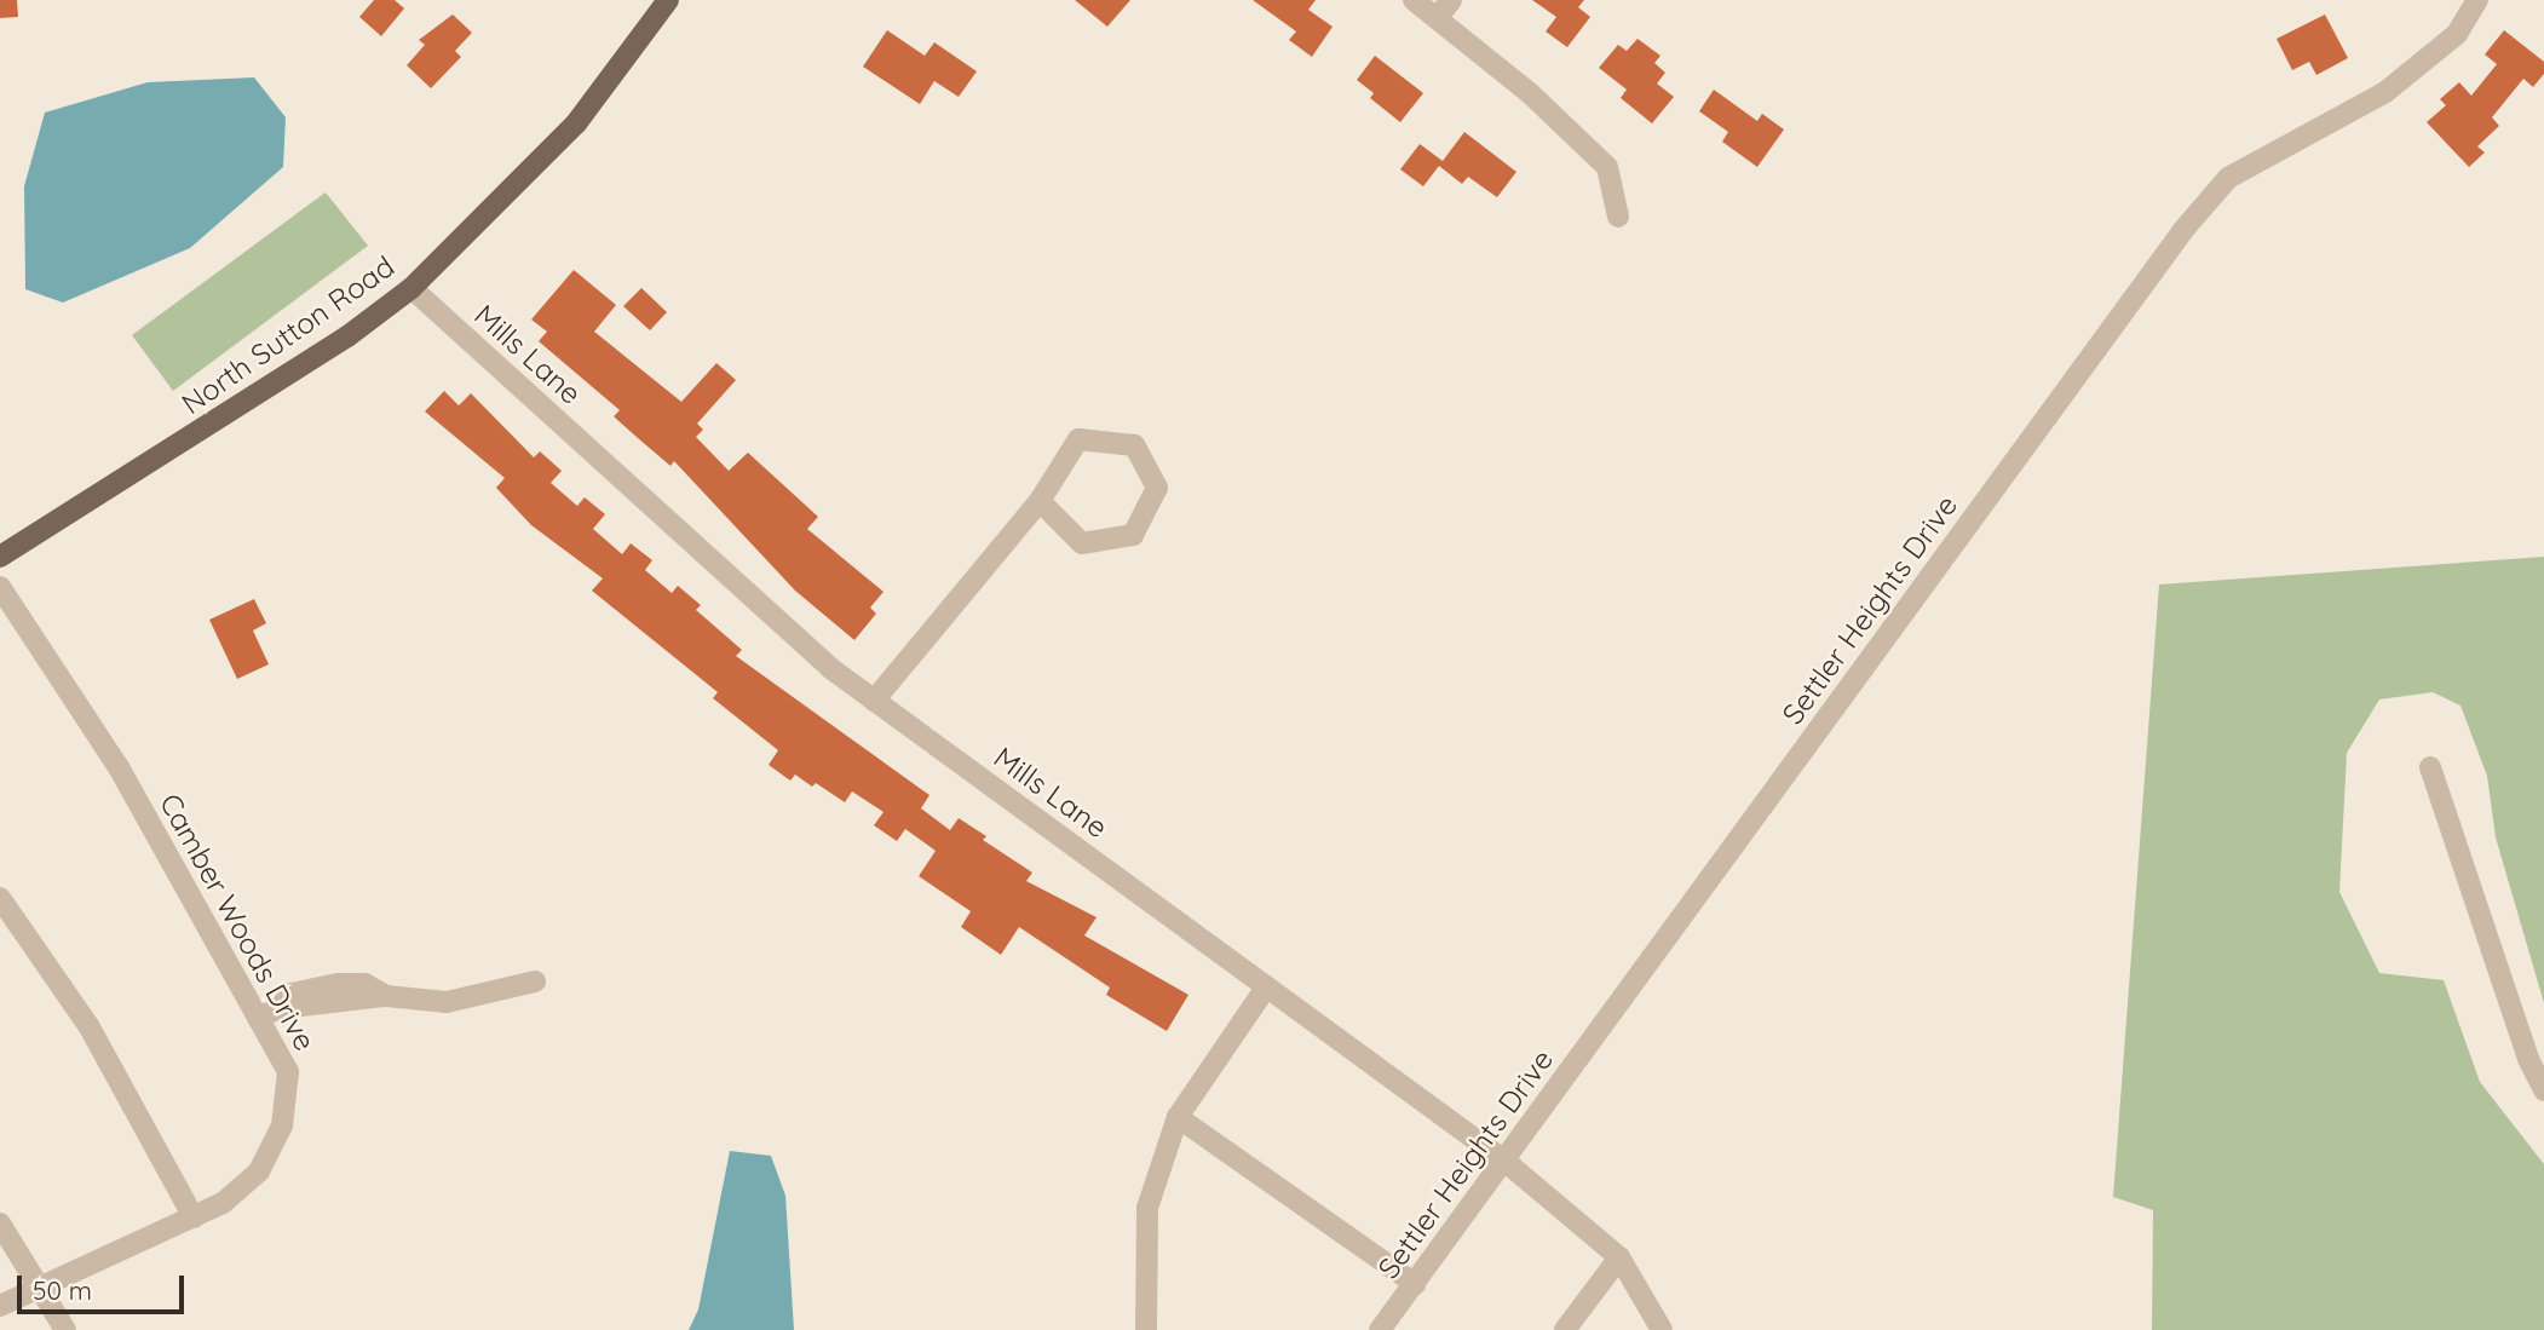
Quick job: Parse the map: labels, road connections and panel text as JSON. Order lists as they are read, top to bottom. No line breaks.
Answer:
{"streets":{"main road":["North Sutton Road"],"street":["Mills Lane","Settler Heights Drive","Camber Woods Drive"]},"crossings":[["North Sutton Road","Mills Lane"],["Mills Lane","Settler Heights Drive"]],"scale_bar":"50 m"}
